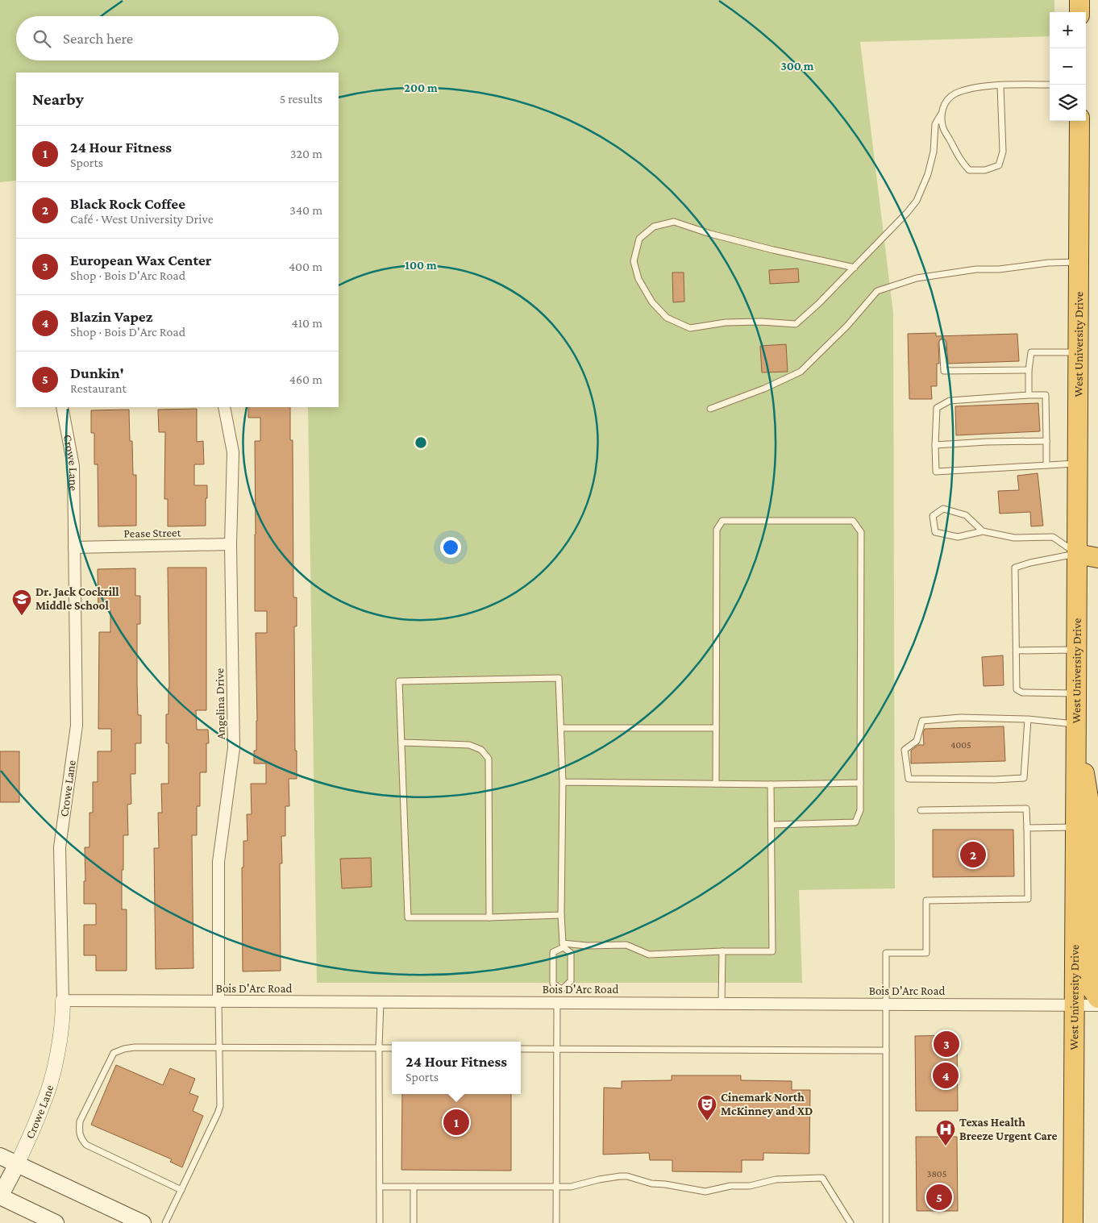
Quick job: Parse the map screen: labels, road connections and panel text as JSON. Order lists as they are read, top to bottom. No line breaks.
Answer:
{"streets":{"highway":["West University Drive"],"street":["Crowe Lane","Pease Street","Angelina Drive","Bois D'Arc Road"]},"crossings":[["West University Drive","Bois D'Arc Road"],["Crowe Lane","Pease Street"],["Crowe Lane","Bois D'Arc Road"],["Pease Street","Angelina Drive"],["Angelina Drive","Bois D'Arc Road"]],"places":{"school or university":["Dr. Jack Cockrill Middle School"],"theatre":["Cinemark North McKinney and XD"],"hospital":["Texas Health Breeze Urgent Care"]},"house_numbers":["4005","3805"],"page":{"map_buttons":["+","−"],"search":"Search here","heading":["Nearby","5 results"],"list":[{"mark":"1","name":"24 Hour Fitness","note":"Sports","value":"320 m"},{"mark":"2","name":"Black Rock Coffee","note":"Café · West University Drive","value":"340 m"},{"mark":"3","name":"European Wax Center","note":"Shop · Bois D'Arc Road","value":"400 m"},{"mark":"4","name":"Blazin Vapez","note":"Shop · Bois D'Arc Road","value":"410 m"},{"mark":"5","name":"Dunkin'","note":"Restaurant","value":"460 m"}],"pins":["2","3","4","1","5"],"popup":["24 Hour Fitness","Sports"]},"rings":["300 m","200 m","100 m"]}
